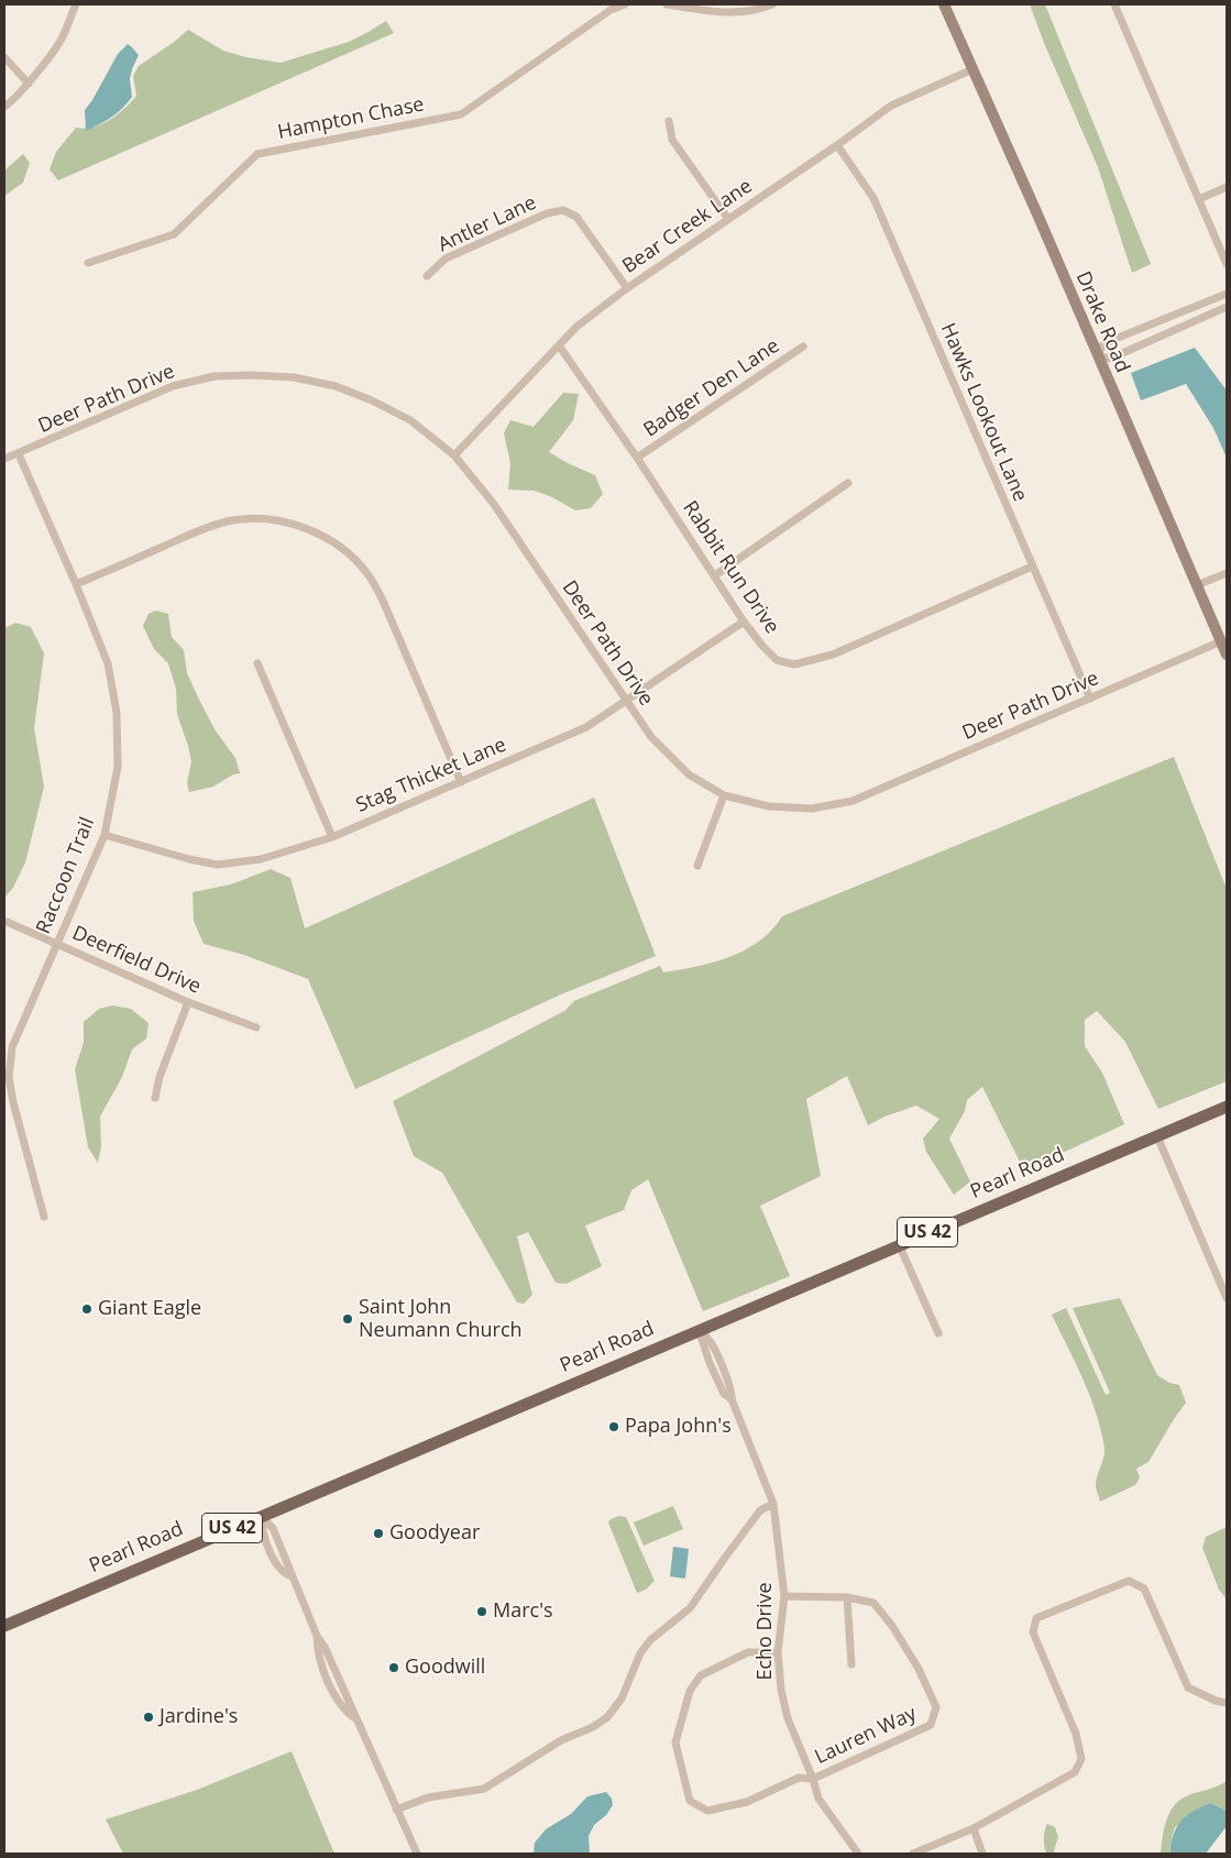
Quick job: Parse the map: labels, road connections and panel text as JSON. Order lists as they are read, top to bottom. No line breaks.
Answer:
{"streets":{"main road":["Pearl Road","US 42"],"street":["Hampton Chase","Antler Lane","Bear Creek Lane","Drake Road","Badger Den Lane","Deer Path Drive","Hawks Lookout Lane","Rabbit Run Drive","Stag Thicket Lane","Raccoon Trail","Deerfield Drive","Echo Drive","Lauren Way"]},"crossings":[["Antler Lane","Bear Creek Lane"],["Bear Creek Lane","Drake Road"],["Bear Creek Lane","Deer Path Drive"],["Bear Creek Lane","Hawks Lookout Lane"],["Bear Creek Lane","Rabbit Run Drive"],["Drake Road","Deer Path Drive"],["Badger Den Lane","Rabbit Run Drive"],["Deer Path Drive","Hawks Lookout Lane"],["Deer Path Drive","Stag Thicket Lane"],["Deer Path Drive","Raccoon Trail"],["Hawks Lookout Lane","Rabbit Run Drive"],["Rabbit Run Drive","Stag Thicket Lane"],["Stag Thicket Lane","Raccoon Trail"],["Raccoon Trail","Deerfield Drive"],["Pearl Road","Echo Drive"],["Echo Drive","Lauren Way"]],"places":["Giant Eagle","Saint John Neumann Church","Papa John's","Goodyear","Marc's","Goodwill","Jardine's"]}
